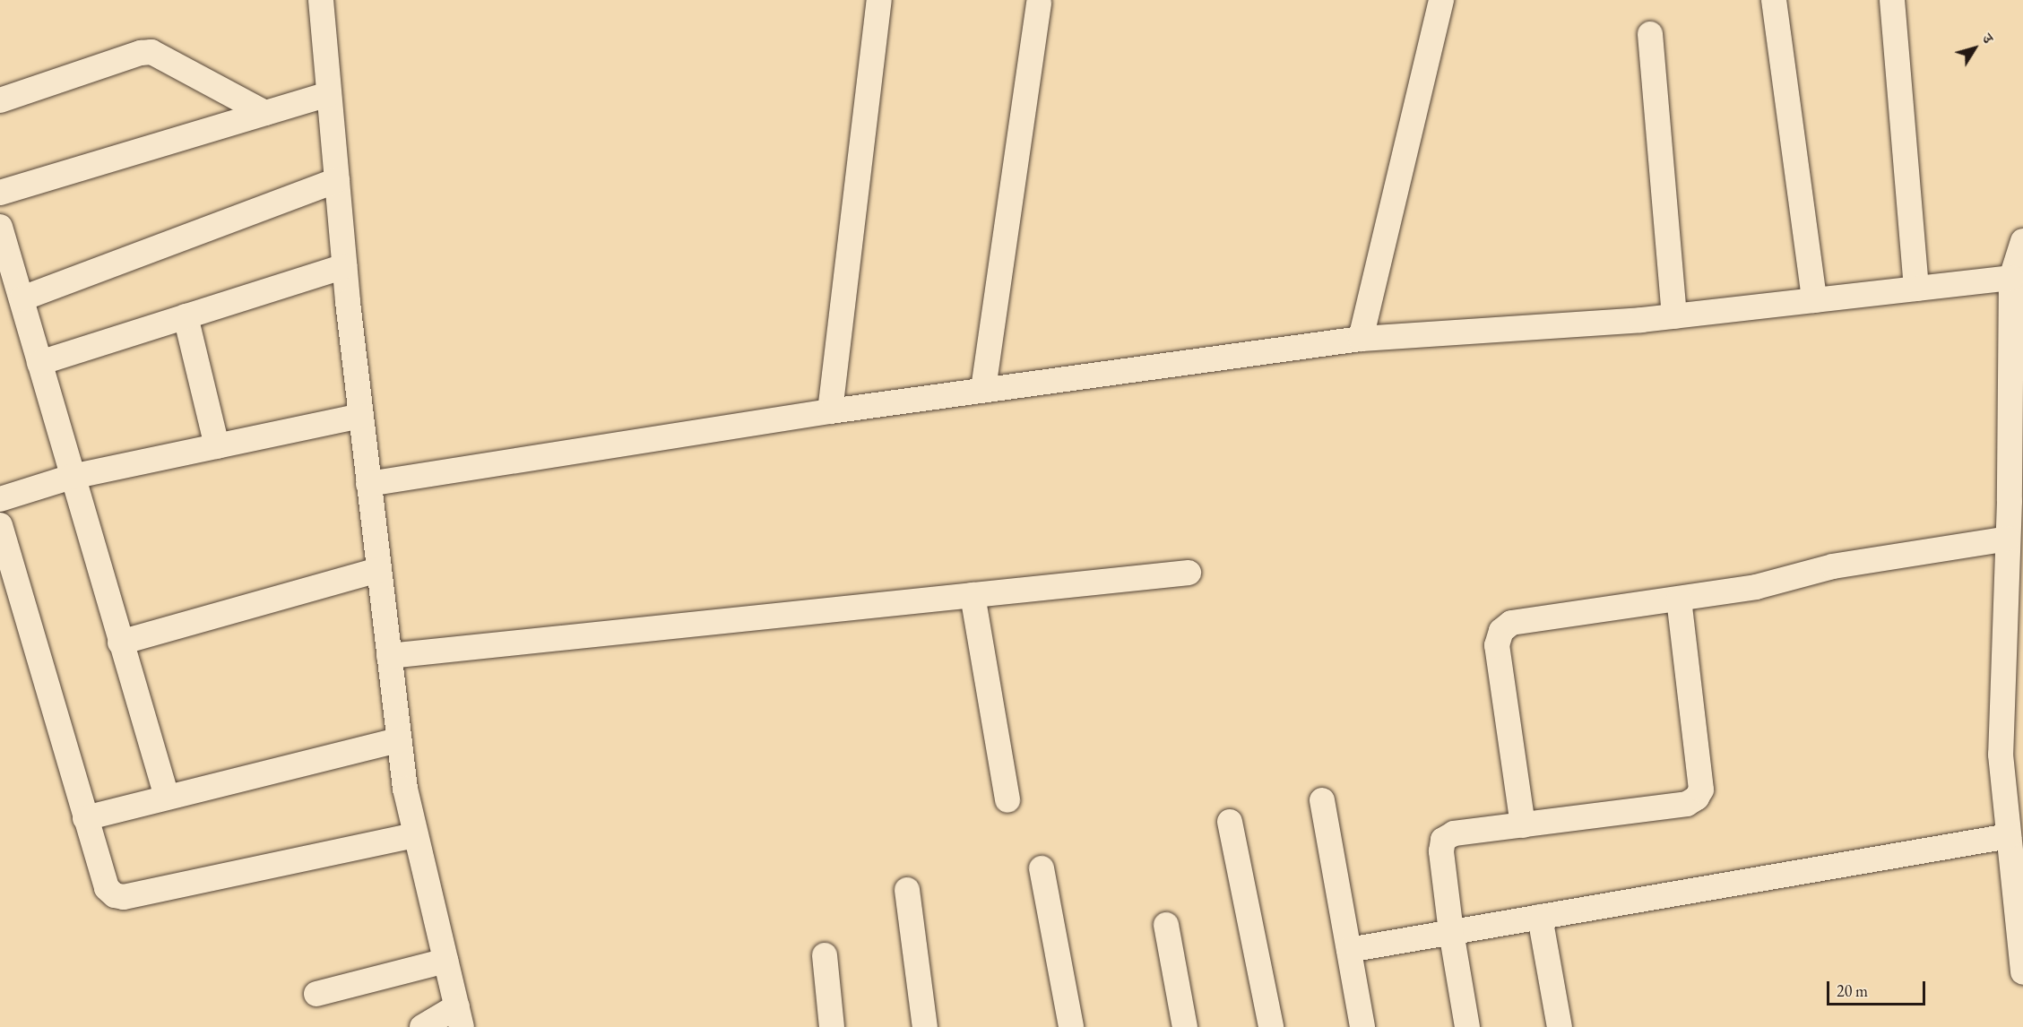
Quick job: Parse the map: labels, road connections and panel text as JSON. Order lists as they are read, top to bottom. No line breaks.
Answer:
{"scale_bar":"20 m","north":"top right"}
